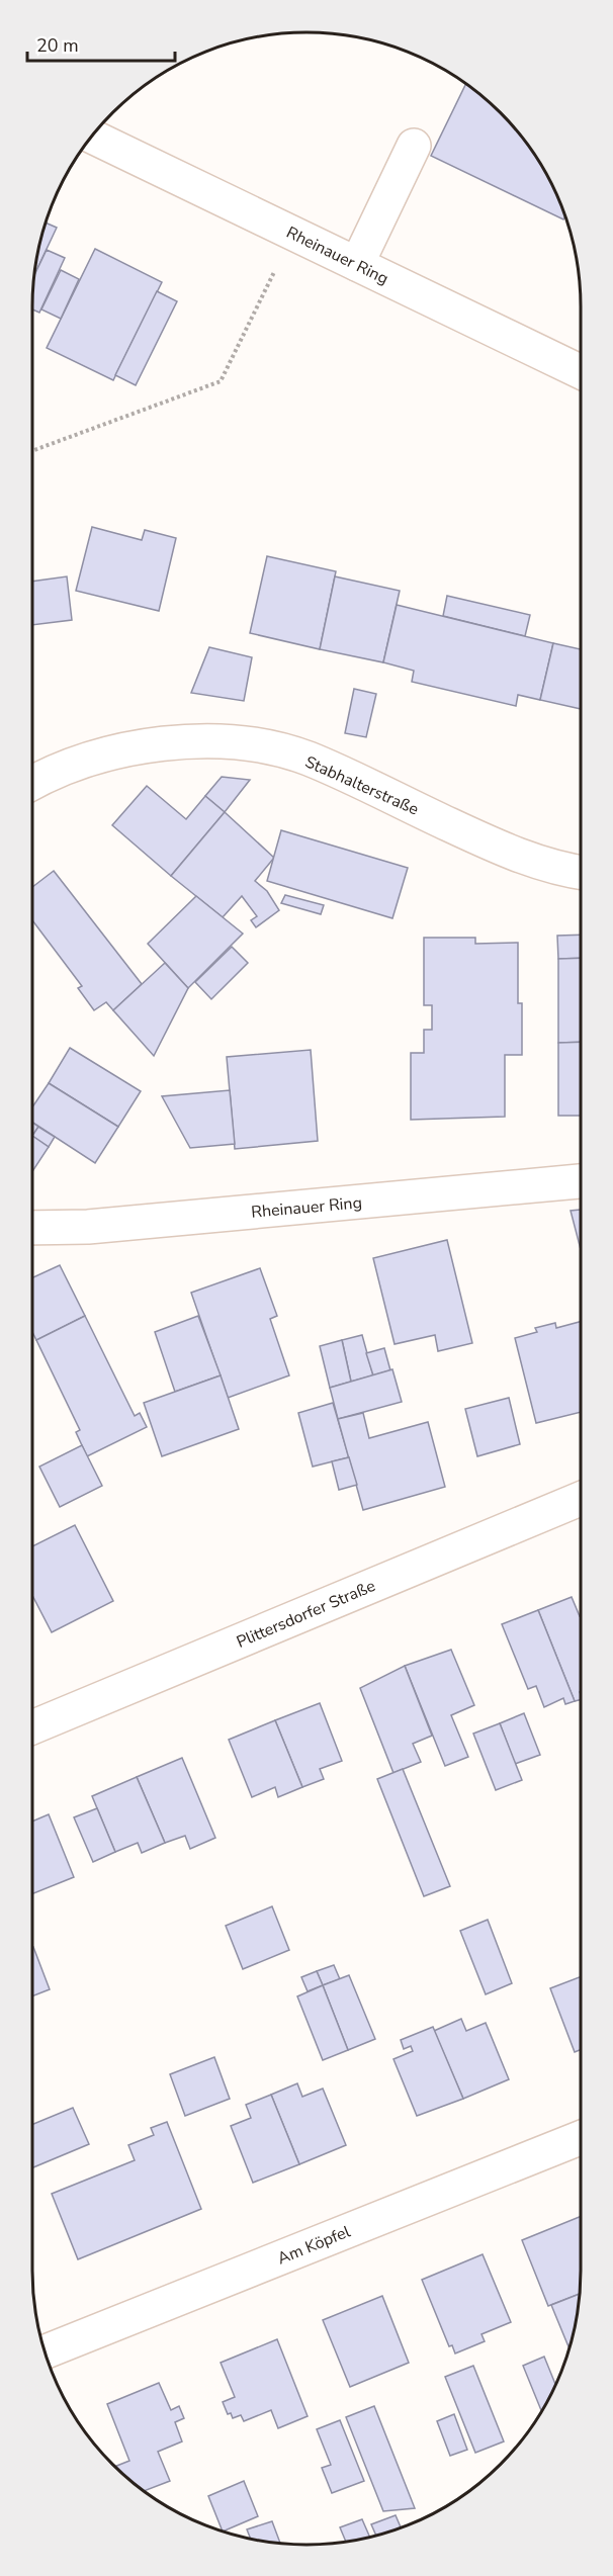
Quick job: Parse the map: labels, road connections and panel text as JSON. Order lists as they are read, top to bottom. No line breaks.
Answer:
{"streets":{"street":["Rheinauer Ring","Stabhalterstraße","Plittersdorfer Straße","Am Köpfel"]},"scale_bar":"20 m"}
